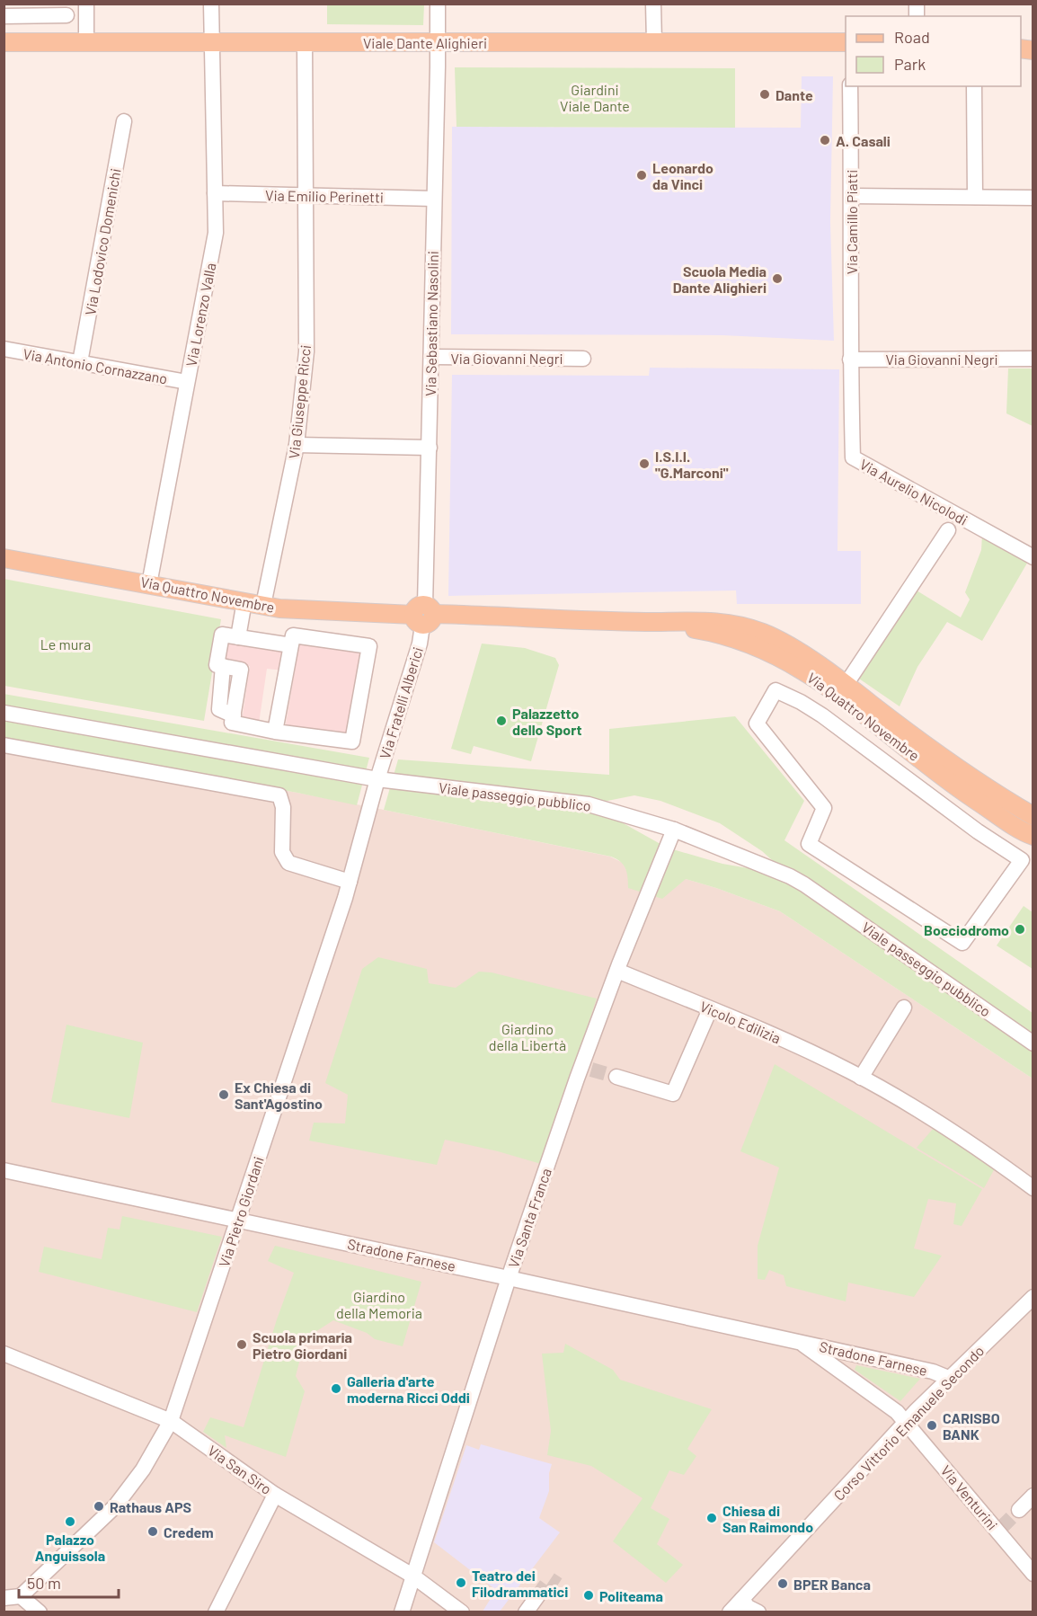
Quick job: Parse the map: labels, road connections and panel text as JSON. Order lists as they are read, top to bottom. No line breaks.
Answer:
{"streets":{"main road":["Viale Dante Alighieri","Via Quattro Novembre"],"street":["Via Emilio Perinetti","Via Camillo Piatti","Via Lodovico Domenichi","Via Lorenzo Valla","Via Sebastiano Nasolini","Via Giovanni Negri","Via Antonio Cornazzano","Via Giuseppe Ricci","Via Aurelio Nicolodi","Via Fratelli Alberici","Viale passeggio pubblico","Vicolo Edilizia","Via Pietro Giordani","Via Santa Franca","Stradone Farnese","Corso Vittorio Emanuele Secondo","Via San Siro","Via Venturini"]},"crossings":[["Viale Dante Alighieri","Via Lorenzo Valla"],["Viale Dante Alighieri","Via Sebastiano Nasolini"],["Viale Dante Alighieri","Via Giuseppe Ricci"],["Via Emilio Perinetti","Via Lorenzo Valla"],["Via Emilio Perinetti","Via Sebastiano Nasolini"],["Via Emilio Perinetti","Via Giuseppe Ricci"],["Via Camillo Piatti","Via Giovanni Negri"],["Via Camillo Piatti","Via Aurelio Nicolodi"],["Via Lodovico Domenichi","Via Antonio Cornazzano"],["Via Lorenzo Valla","Via Antonio Cornazzano"],["Via Lorenzo Valla","Via Quattro Novembre"],["Via Sebastiano Nasolini","Via Giovanni Negri"],["Via Sebastiano Nasolini","Via Quattro Novembre"],["Via Sebastiano Nasolini","Via Fratelli Alberici"],["Via Giovanni Negri","Via Aurelio Nicolodi"],["Via Giuseppe Ricci","Via Quattro Novembre"],["Via Quattro Novembre","Via Fratelli Alberici"],["Via Fratelli Alberici","Viale passeggio pubblico"],["Via Fratelli Alberici","Via Pietro Giordani"],["Viale passeggio pubblico","Via Pietro Giordani"],["Viale passeggio pubblico","Via Santa Franca"],["Vicolo Edilizia","Via Santa Franca"],["Via Pietro Giordani","Stradone Farnese"],["Via Pietro Giordani","Via San Siro"],["Via Santa Franca","Stradone Farnese"],["Via Santa Franca","Via San Siro"],["Stradone Farnese","Corso Vittorio Emanuele Secondo"],["Stradone Farnese","Via Venturini"],["Corso Vittorio Emanuele Secondo","Via Venturini"]],"parks":["Giardini Viale Dante","Le mura","Giardino della Libertà","Giardino della Memoria"],"places":["Dante","A. Casali","Leonardo da Vinci","Scuola Media Dante Alighieri","I.S.I.I. \"G.Marconi\"","Palazzetto dello Sport","Bocciodromo","Ex Chiesa di Sant'Agostino","Scuola primaria Pietro Giordani","Galleria d'arte moderna Ricci Oddi","CARISBO BANK","Rathaus APS","Chiesa di San Raimondo","Palazzo Anguissola","Credem","Teatro dei Filodrammatici","BPER Banca","Politeama"],"legend":["Road","Park"],"scale_bar":"50 m"}
